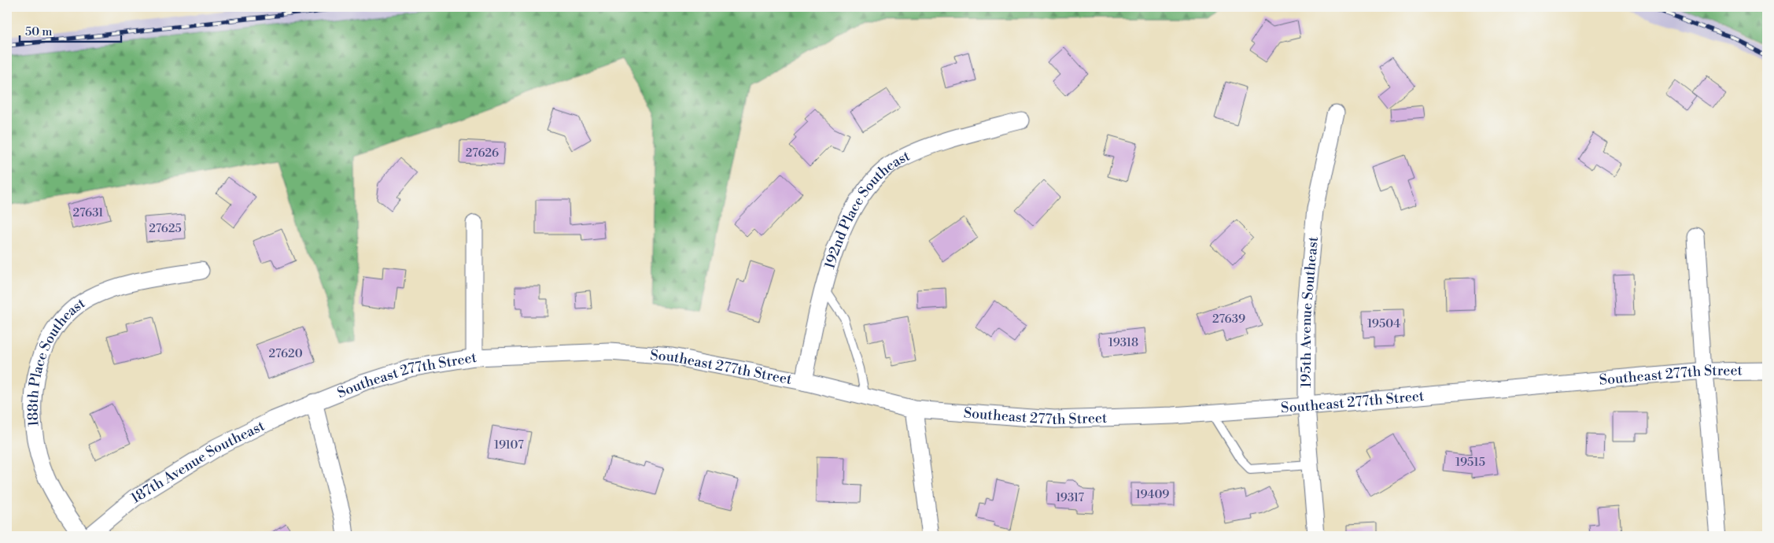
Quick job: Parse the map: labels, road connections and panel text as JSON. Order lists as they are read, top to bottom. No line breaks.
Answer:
{"streets":{"street":["192nd Place Southeast","195th Avenue Southeast","188th Place Southeast","Southeast 277th Street","187th Avenue Southeast"]},"crossings":[["192nd Place Southeast","Southeast 277th Street"],["195th Avenue Southeast","Southeast 277th Street"],["Southeast 277th Street","187th Avenue Southeast"]],"house_numbers":["27626","27631","27625","27639","19504","19318","27620","19107","19515","19409","19317"],"scale_bar":"50 m"}
